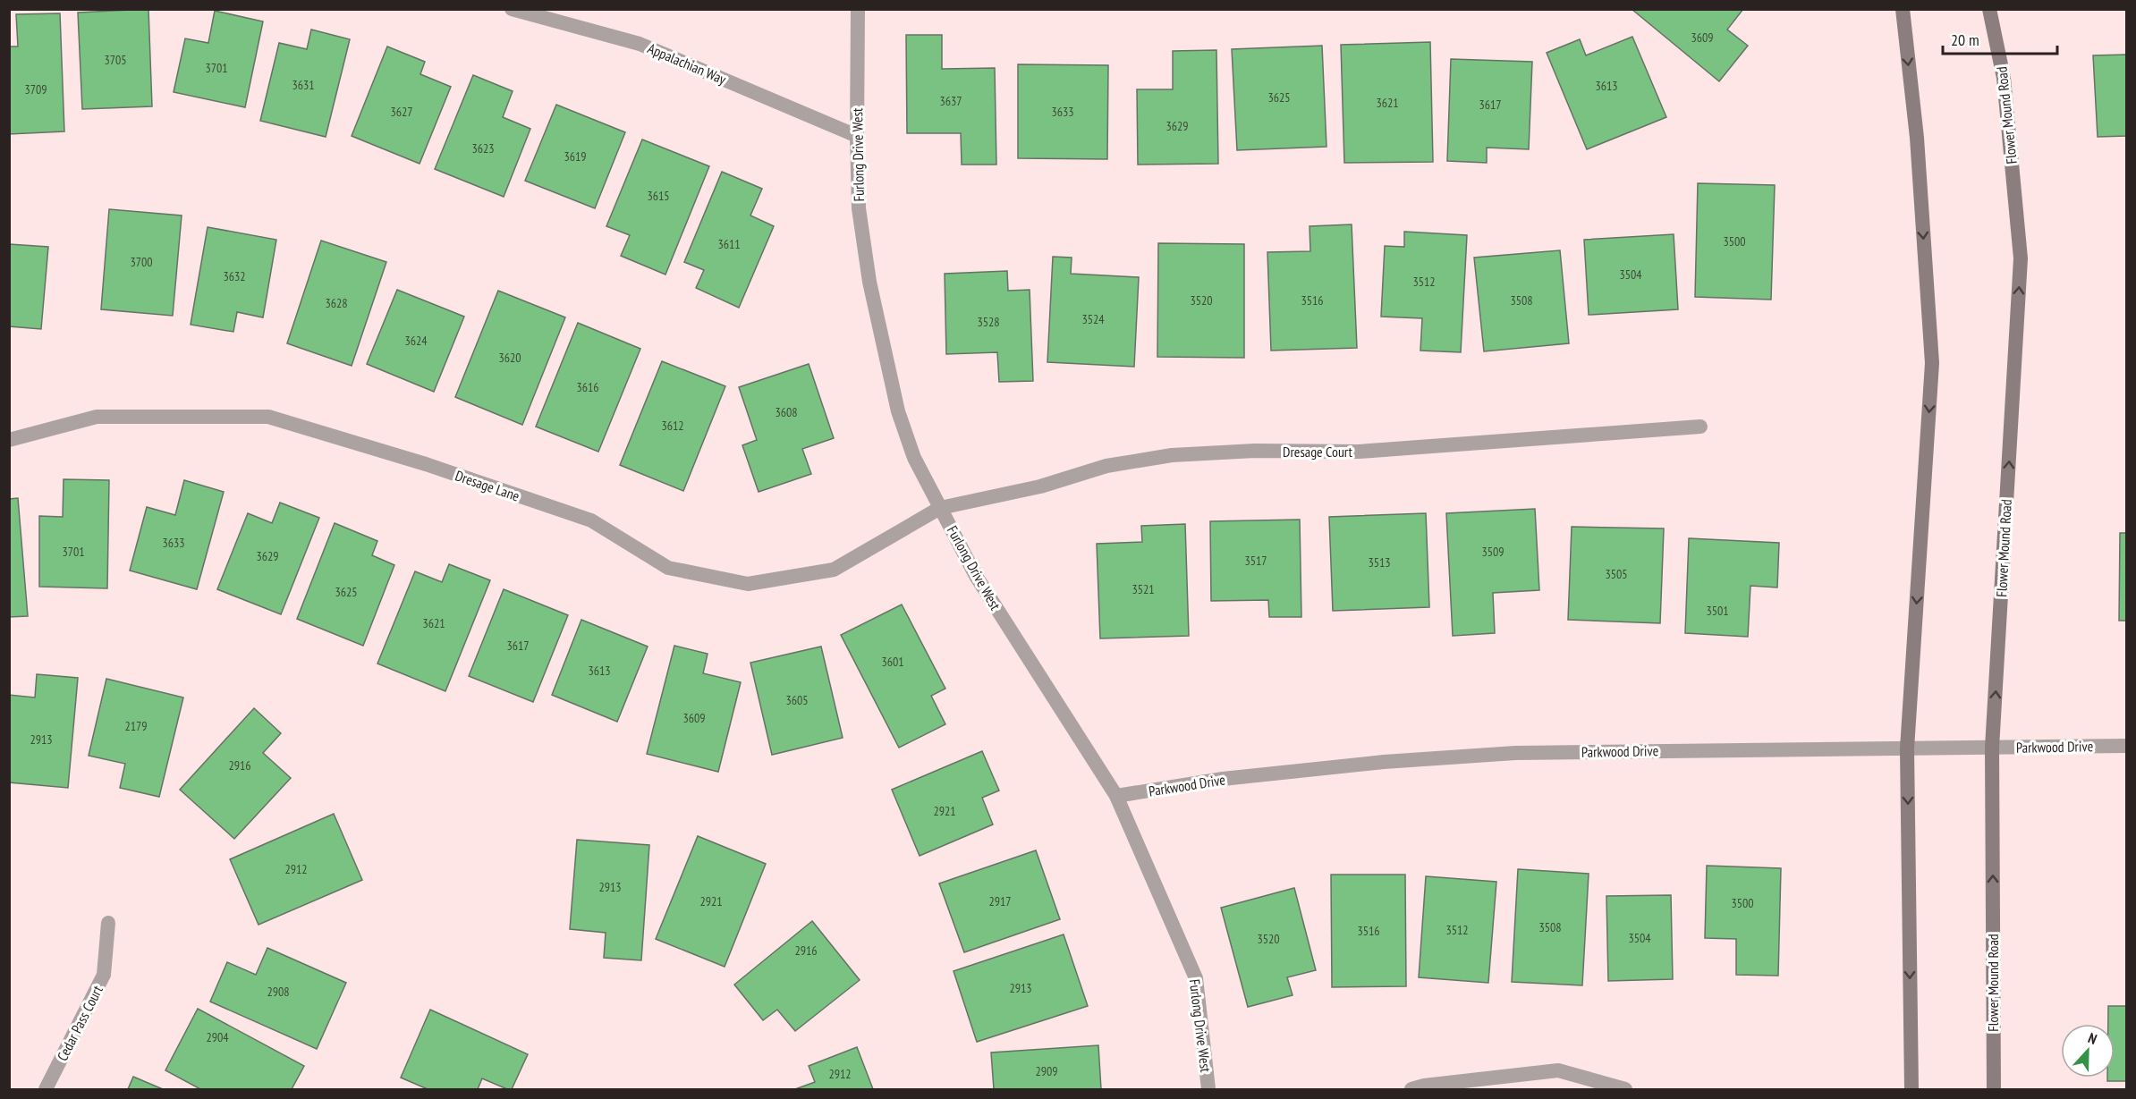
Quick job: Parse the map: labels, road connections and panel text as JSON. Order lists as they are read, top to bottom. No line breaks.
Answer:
{"streets":{"main road":["Flower Mound Road"],"street":["Appalachian Way","Furlong Drive West","Dresage Court","Dresage Lane","Parkwood Drive","Cedar Pass Court"]},"crossings":[["Appalachian Way","Furlong Drive West"],["Flower Mound Road","Parkwood Drive"],["Furlong Drive West","Dresage Court"],["Furlong Drive West","Dresage Lane"],["Furlong Drive West","Parkwood Drive"],["Dresage Court","Dresage Lane"]],"house_numbers":["3609","3705","3701","3631","3613","3709","3625","3637","3621","3617","3627","3633","3629","3623","3619","3615","3500","3611","3700","3504","3632","3512","3520","3516","3508","3628","3524","3528","3624","3620","3616","3608","3612","3633","3701","3509","3629","3517","3513","3505","3521","3625","3501","3621","3617","3601","3613","3605","3609","2179","2913","2916","2921","2912","2913","2921","2917","3500","3508","3512","3516","3504","3520","2916","2913","2908","2904","2909","2912"],"scale_bar":"20 m","north":"top"}
